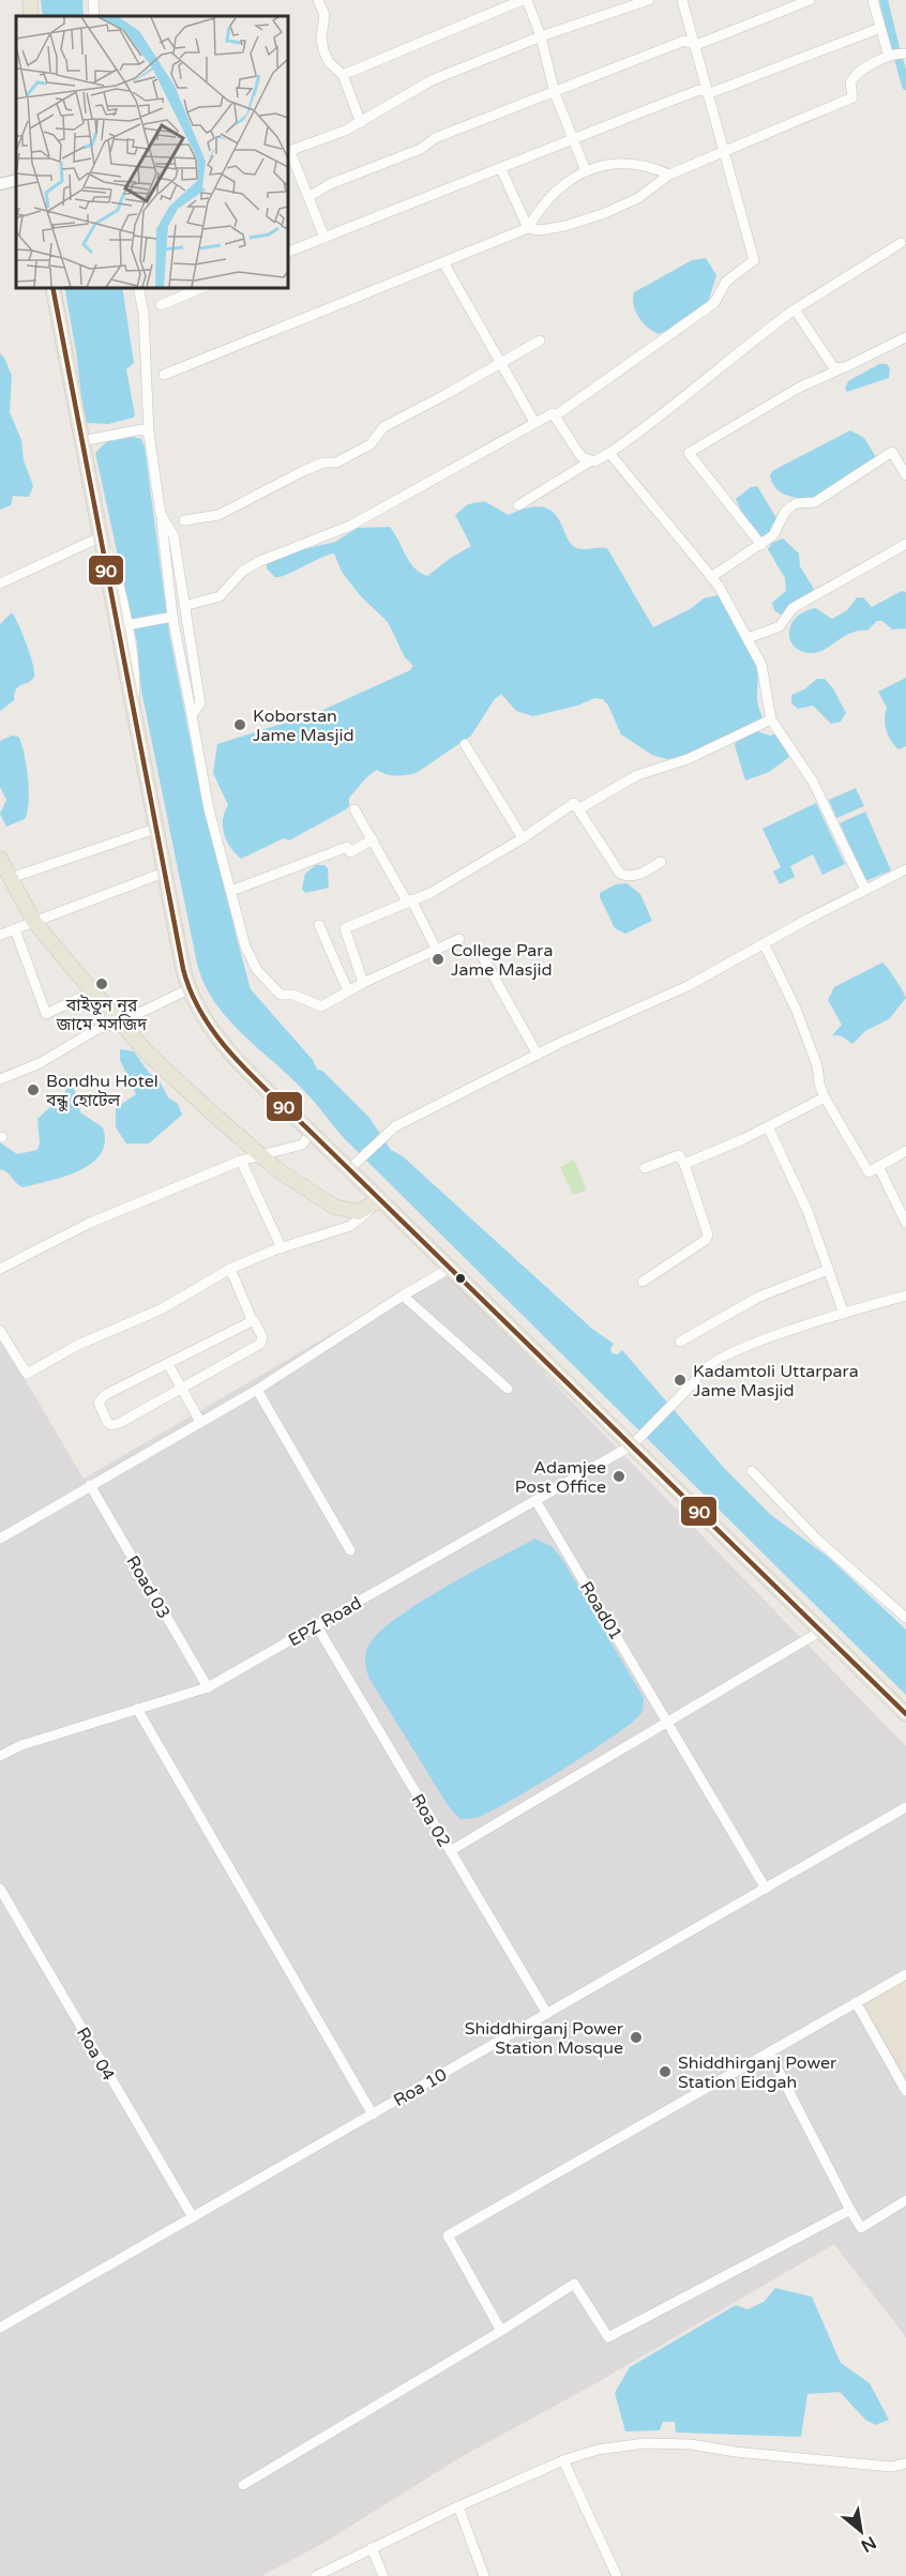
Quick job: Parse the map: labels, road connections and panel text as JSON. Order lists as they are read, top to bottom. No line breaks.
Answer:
{"streets":{"street":["Road 03","Road01","EPZ Road","Roa 02","Roa 04","Roa 10"]},"crossings":[["Road 03","EPZ Road"],["Road01","EPZ Road"],["Road01","Roa 10"],["EPZ Road","Roa 02"],["Roa 02","Roa 10"],["Roa 04","Roa 10"]],"places":["Koborstan Jame Masjid","College Para Jame Masjid","বাইতুন নূর জামে মসজিদ","Bondhu Hotel বন্ধু হোটেল","Kadamtoli Uttarpara Jame Masjid","Adamjee Post Office","Shiddhirganj Power Station Mosque","Shiddhirganj Power Station Eidgah"],"lines":["transit line 90"],"north":"bottom right"}
